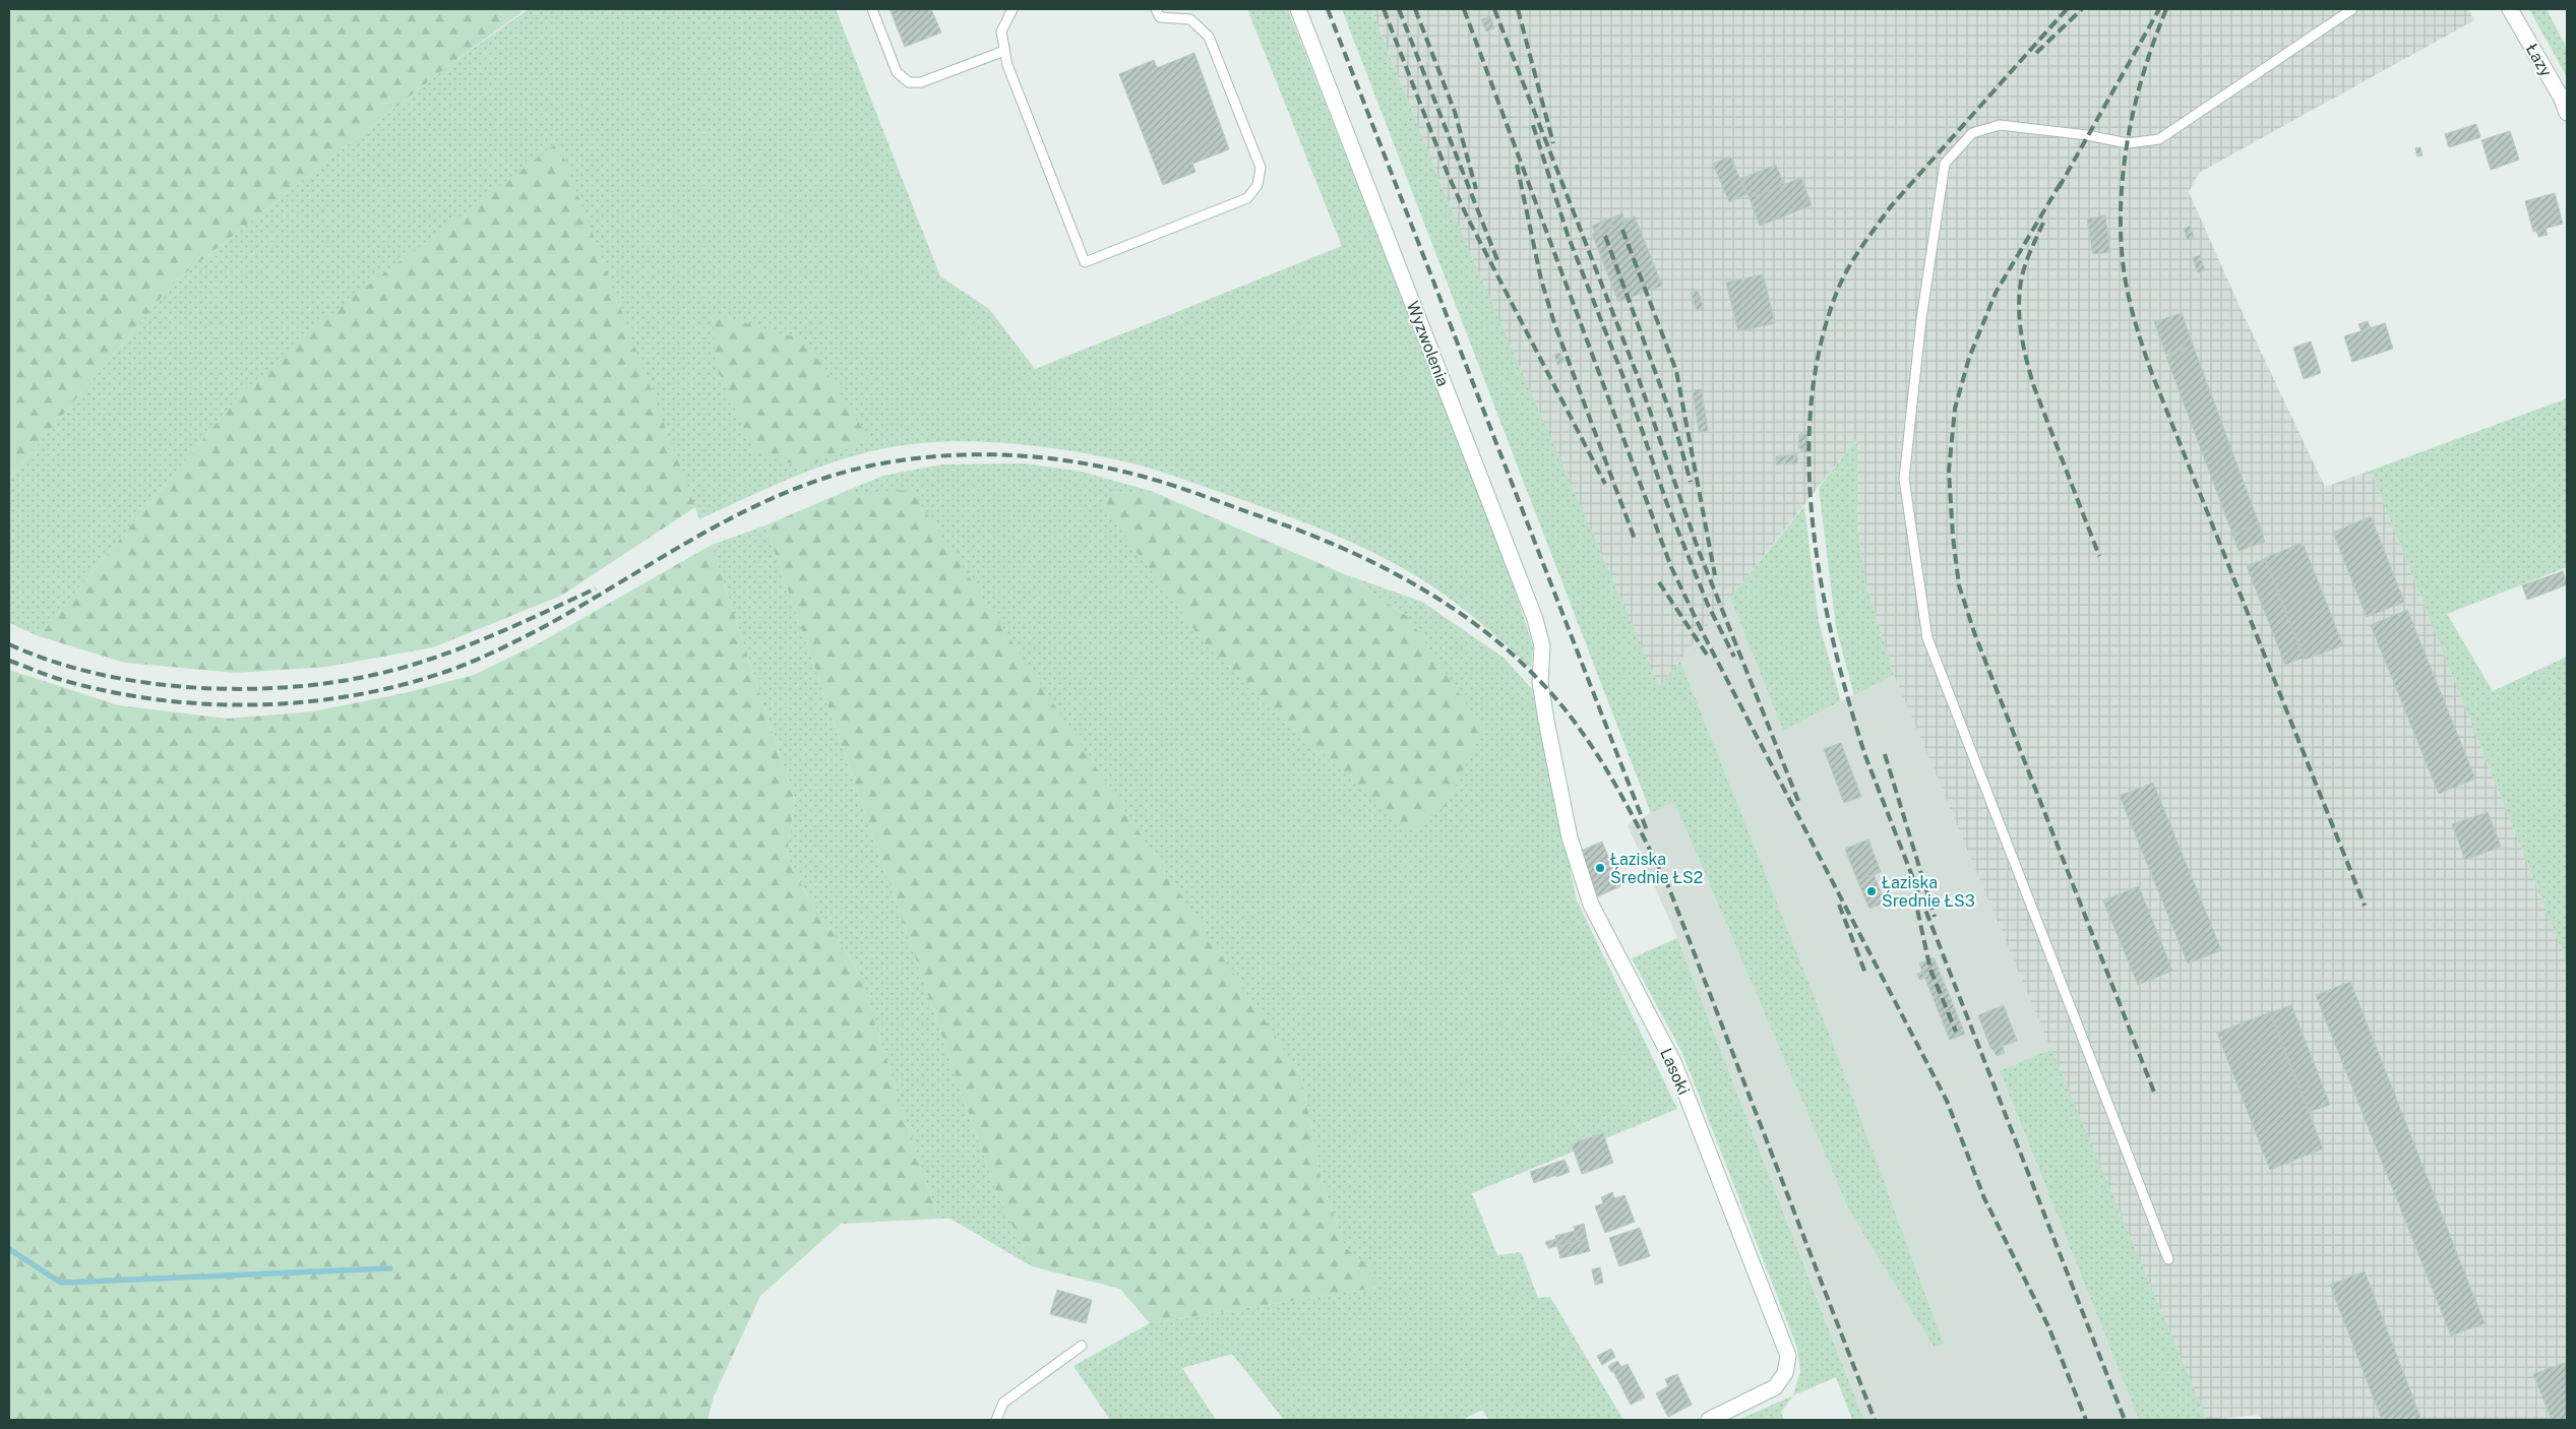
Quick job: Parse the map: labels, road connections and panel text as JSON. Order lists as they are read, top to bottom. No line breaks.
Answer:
{"streets":{"street":["Łazy","Wyzwolenia","Lasoki"]},"crossings":[["Wyzwolenia","Lasoki"]],"places":["Łaziska Średnie ŁS2","Łaziska Średnie ŁS3"]}
